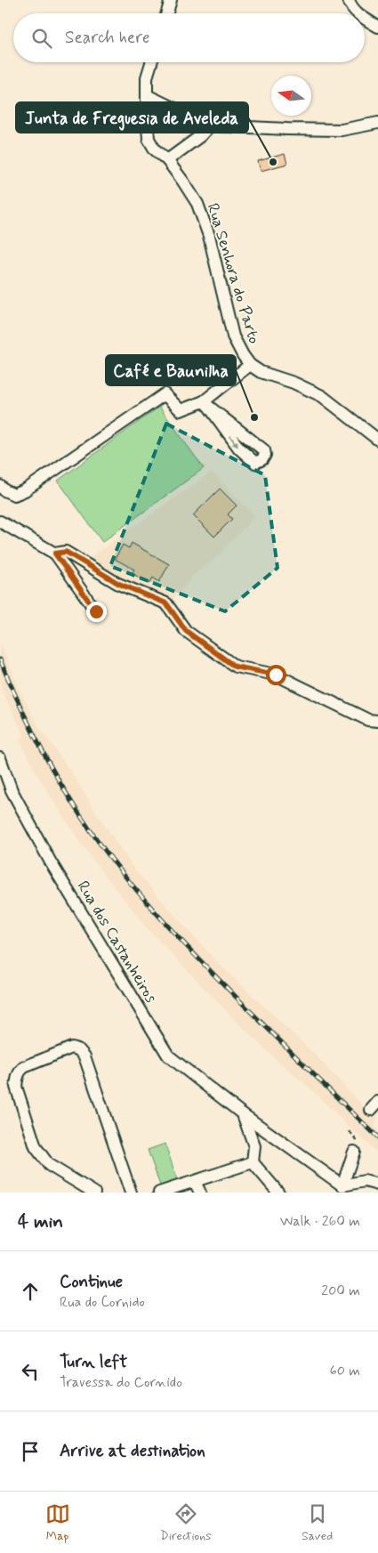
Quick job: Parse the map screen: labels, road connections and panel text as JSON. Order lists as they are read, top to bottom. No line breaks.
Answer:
{"streets":{"street":["Rua Senhora do Parto","Rua dos Castanheiros"]},"places":["Junta de Freguesia de Aveleda","Café e Baunilha"],"north":"left","page":{"search":"Search here","heading":["4 min","Walk · 260 m"],"list":[["Continue","Rua do Cornido","200 m"],["Turn left","Travessa do Cornido","60 m"],"Arrive at destination"],"nav":["Map","Directions","Saved"]}}
